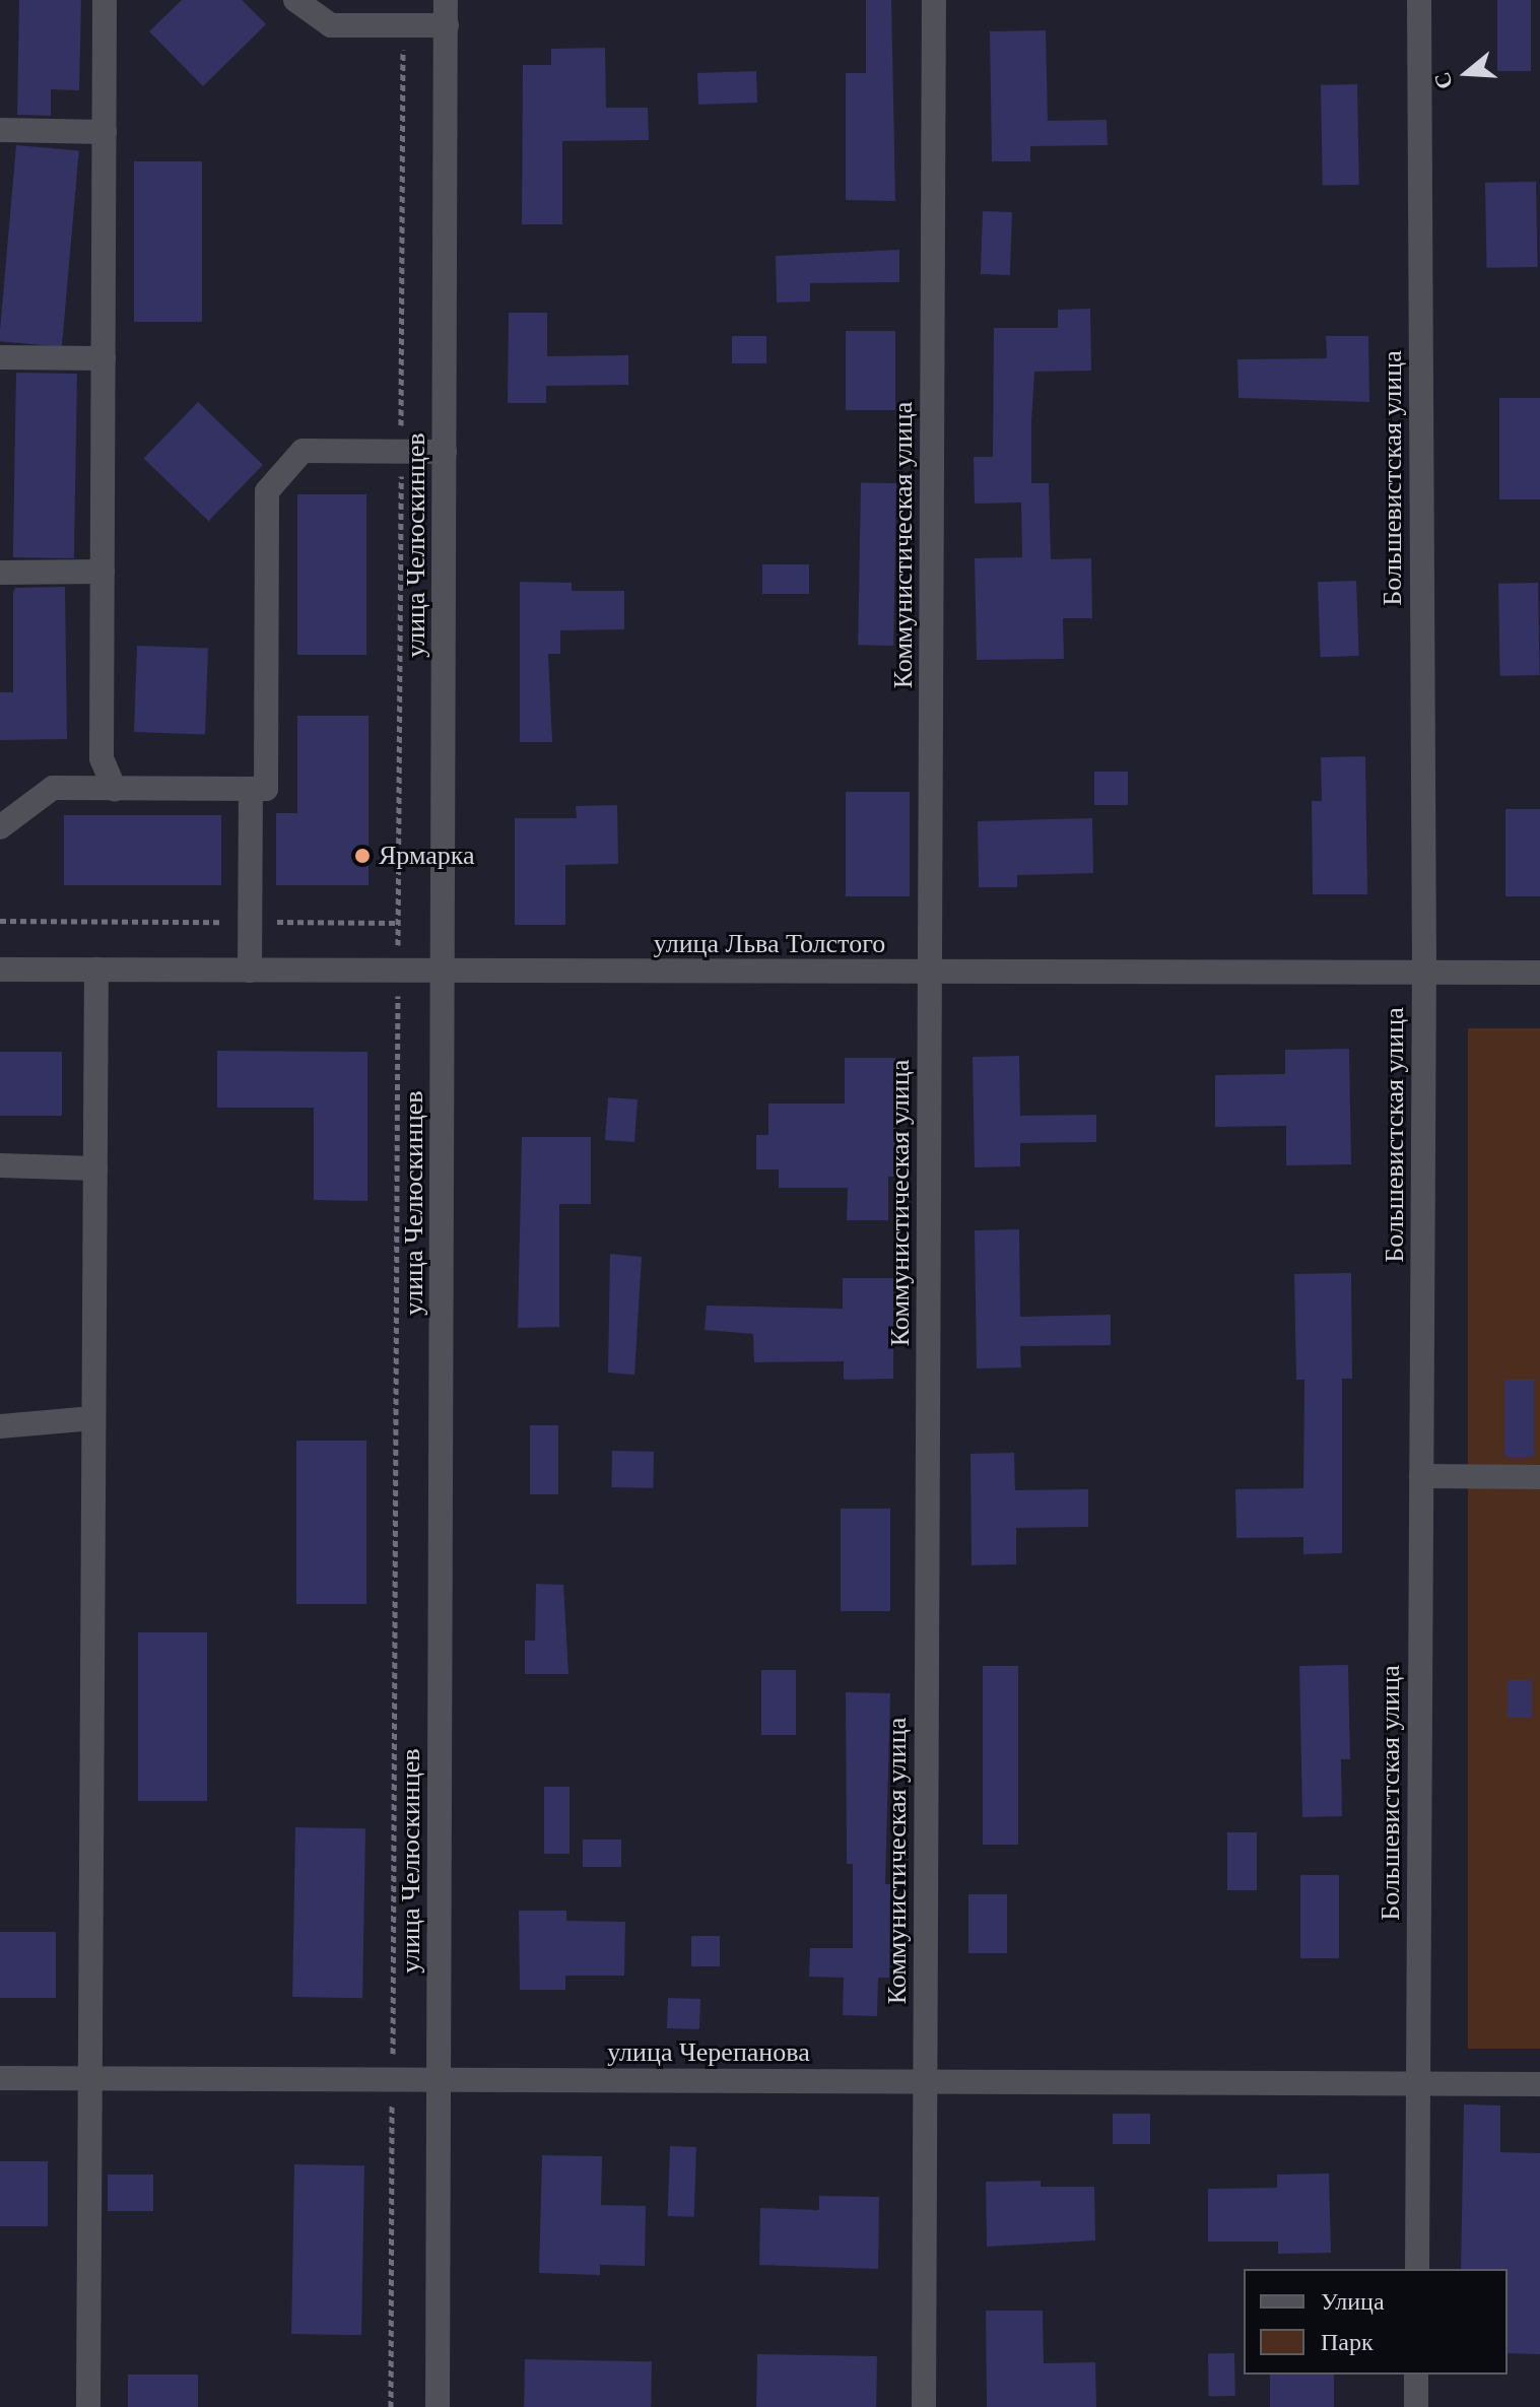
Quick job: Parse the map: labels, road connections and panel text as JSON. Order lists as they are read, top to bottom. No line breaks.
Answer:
{"streets":{"street":["Большевистская улица","улица Челюскинцев","Коммунистическая улица","улица Льва Толстого","улица Черепанова"]},"crossings":[["Большевистская улица","улица Льва Толстого"],["Большевистская улица","улица Черепанова"],["улица Челюскинцев","улица Льва Толстого"],["улица Челюскинцев","улица Черепанова"],["Коммунистическая улица","улица Льва Толстого"],["Коммунистическая улица","улица Черепанова"]],"places":["Ярмарка"],"legend":["Улица","Парк"],"north":"left"}
